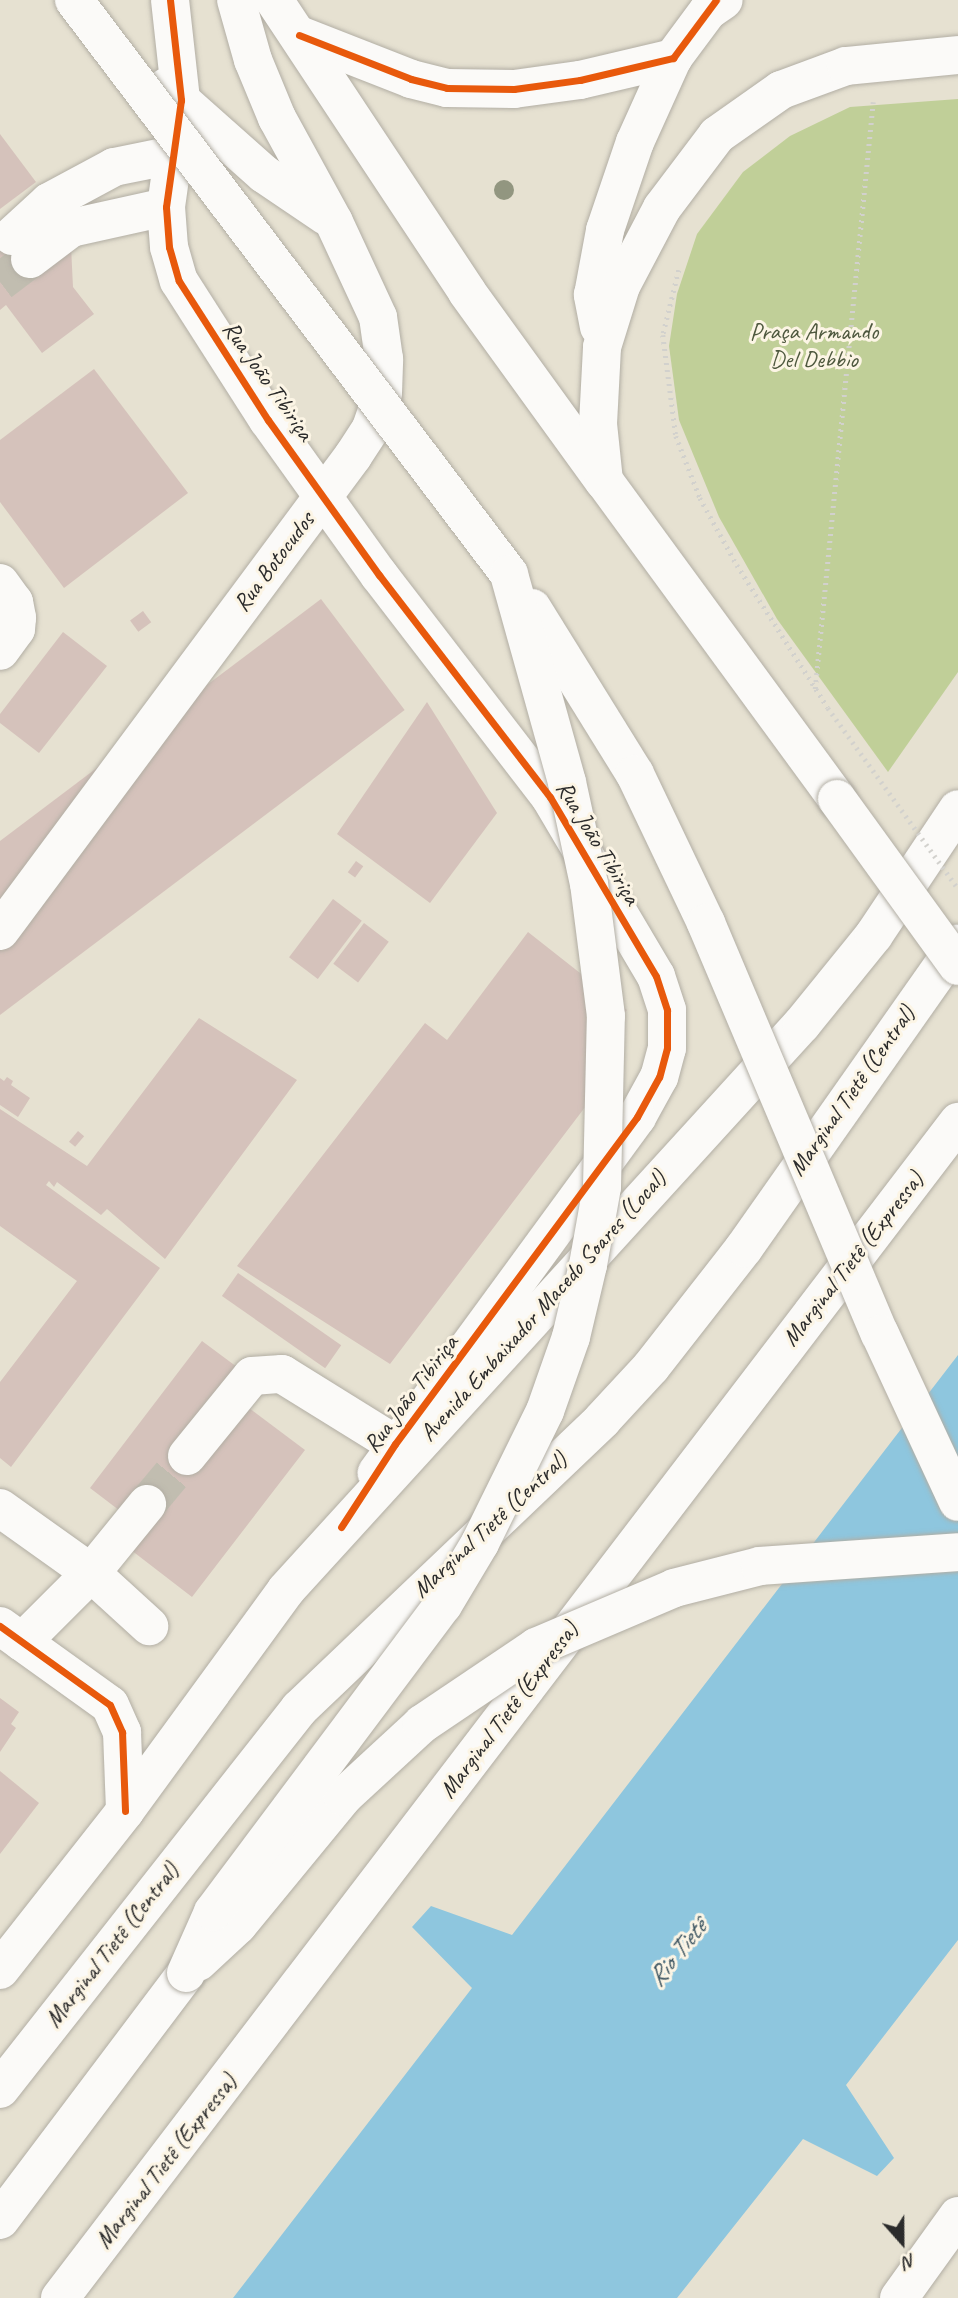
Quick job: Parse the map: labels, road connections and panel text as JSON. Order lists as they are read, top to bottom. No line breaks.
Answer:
{"streets":{"main road":["Rua João Tibiriça","Rua Botocudos","Marginal Tietê (Central)","Marginal Tietê (Expressa)","Avenida Embaixador Macedo Soares (Local)"]},"crossings":[["Rua João Tibiriça","Rua Botocudos"],["Rua João Tibiriça","Avenida Embaixador Macedo Soares (Local)"]],"water":["Rio Tietê"],"parks":["Praça Armando Del Debbio"],"north":"bottom"}
